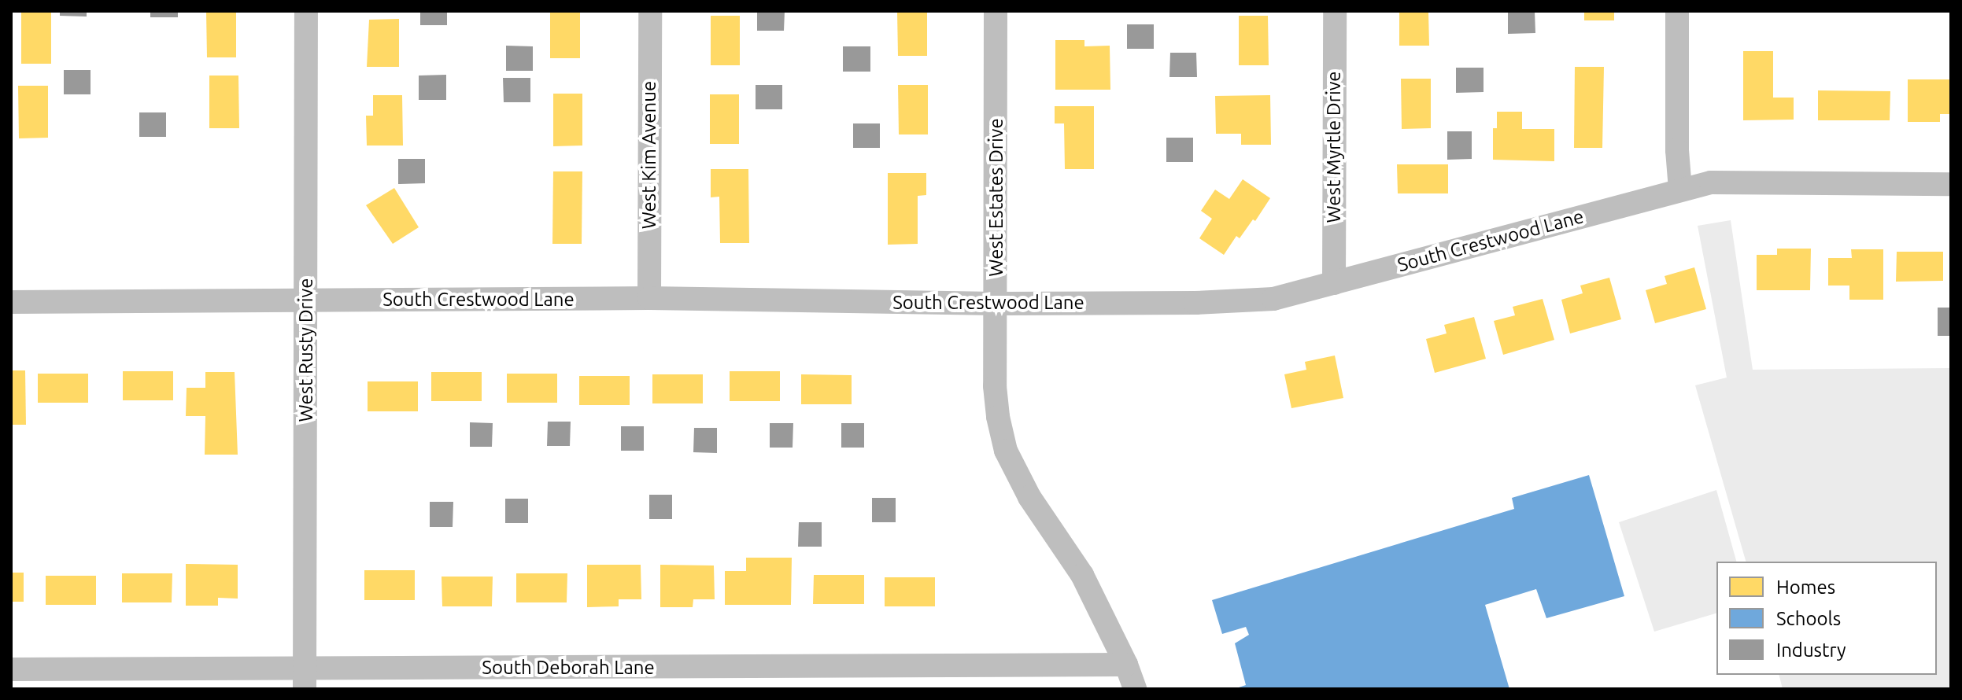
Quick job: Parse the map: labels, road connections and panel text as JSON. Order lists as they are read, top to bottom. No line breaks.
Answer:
{"streets":{"street":["West Myrtle Drive","West Kim Avenue","West Estates Drive","South Crestwood Lane","West Rusty Drive","South Deborah Lane"]},"crossings":[["West Myrtle Drive","South Crestwood Lane"],["West Kim Avenue","South Crestwood Lane"],["West Estates Drive","South Crestwood Lane"],["West Estates Drive","South Deborah Lane"],["South Crestwood Lane","West Rusty Drive"],["West Rusty Drive","South Deborah Lane"]],"legend":["Homes","Schools","Industry"]}
